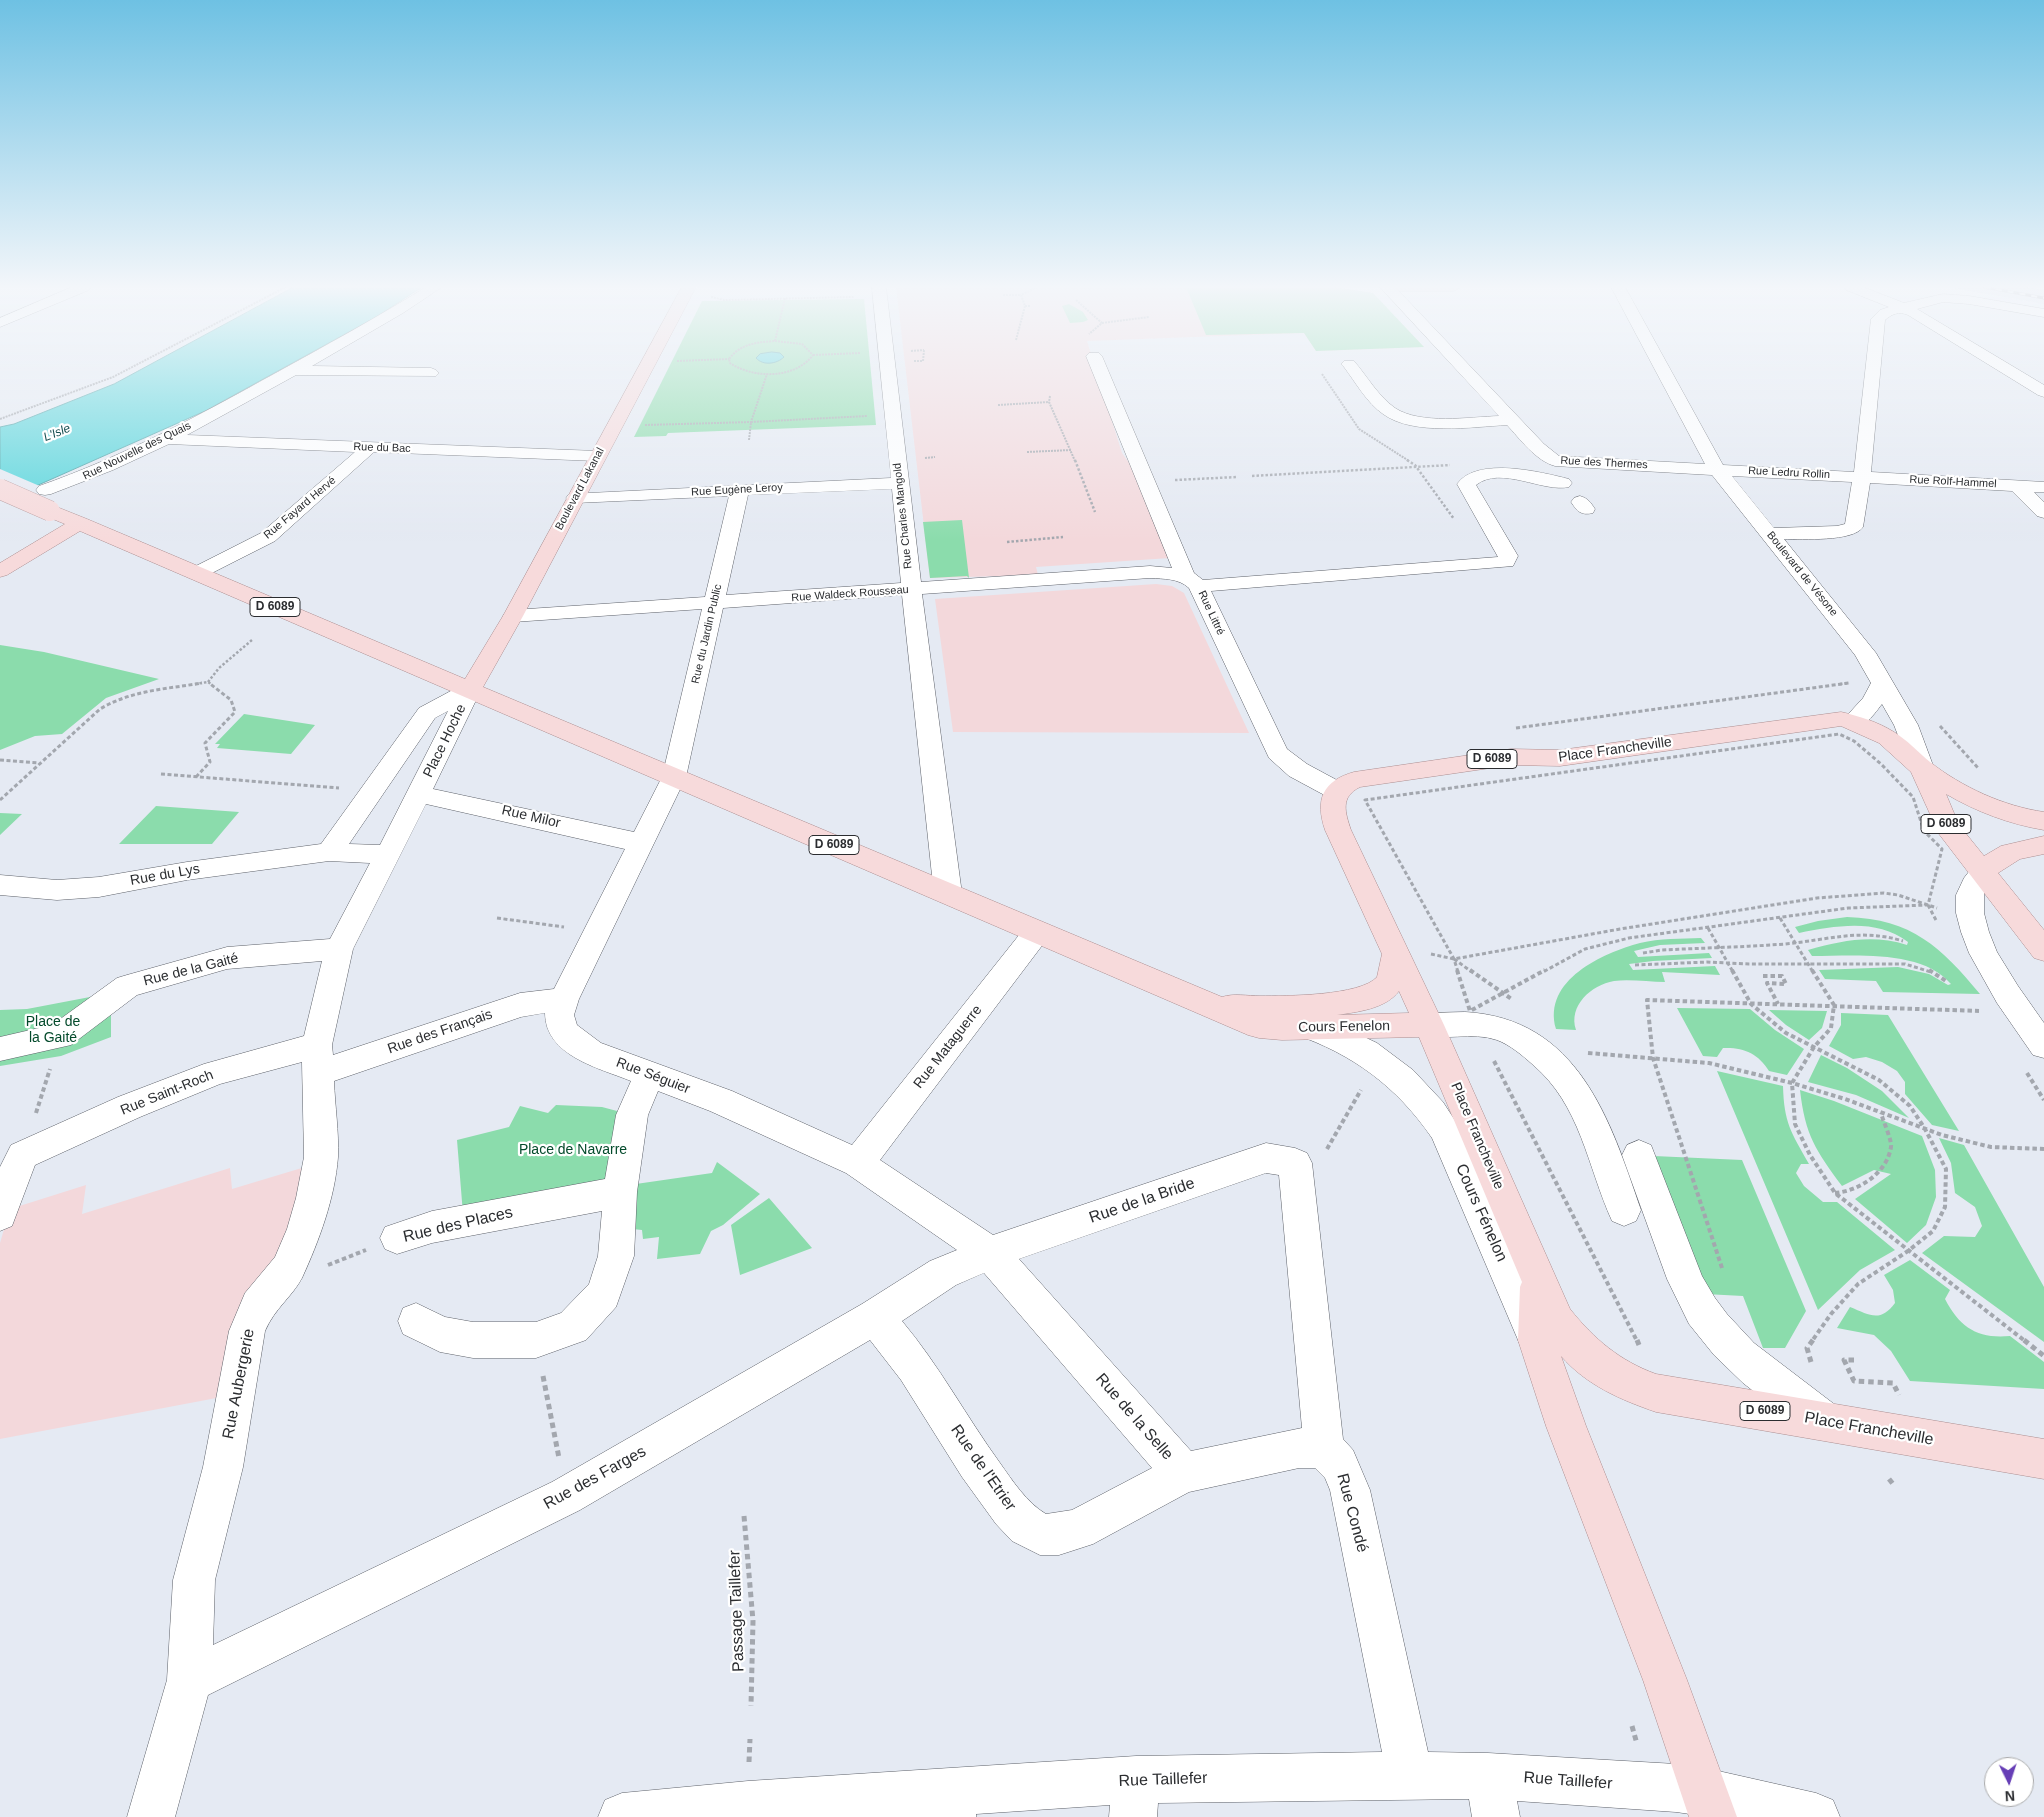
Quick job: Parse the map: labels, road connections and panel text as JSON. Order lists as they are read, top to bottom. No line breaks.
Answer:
{"streets":{"main road":["Boulevard Lakanal","D 6089","Place Francheville","Cours Fenelon","Cours Fénelon"],"street":["Rue du Bac","Rue Nouvelle des Quais","Rue des Thermes","Rue Ledru Rollin","Rue Rolf-Hammel","Rue Eugène Leroy","Rue Fayard Hervé","Rue Charles Mangold","Boulevard de Vésone","Rue Waldeck Rousseau","Rue Littré","Rue du Jardin Public","Place Hoche","Rue Milor","Rue du Lys","Rue de la Gaité","Rue des Français","Rue Mataguerre","Rue Séguier","Rue Saint-Roch","Rue de la Bride","Rue des Places","Rue Aubergerie","Rue de la Selle","Rue de l'Etrier","Rue des Farges","Rue Condé","Rue Taillefer"],"path":["Passage Taillefer"]},"crossings":[["Rue du Bac","Rue Nouvelle des Quais"],["Rue du Bac","Boulevard Lakanal"],["Rue du Bac","Rue Fayard Hervé"],["Rue des Thermes","Rue Ledru Rollin"],["Rue des Thermes","Boulevard de Vésone"],["Rue des Thermes","Rue Waldeck Rousseau"],["Rue Ledru Rollin","Rue Rolf-Hammel"],["Rue Ledru Rollin","Boulevard de Vésone"],["Boulevard Lakanal","Rue Eugène Leroy"],["Boulevard Lakanal","Rue Waldeck Rousseau"],["Boulevard Lakanal","D 6089"],["Boulevard Lakanal","Place Hoche"],["Rue Eugène Leroy","Rue Charles Mangold"],["Rue Eugène Leroy","Rue du Jardin Public"],["Rue Fayard Hervé","D 6089"],["Rue Charles Mangold","Rue Waldeck Rousseau"],["Rue Charles Mangold","D 6089"],["Boulevard de Vésone","Place Francheville"],["Rue Waldeck Rousseau","Rue Littré"],["Rue Waldeck Rousseau","Rue du Jardin Public"],["D 6089","Rue du Jardin Public"],["D 6089","Place Hoche"],["D 6089","Rue Mataguerre"],["D 6089","Rue Séguier"],["D 6089","Cours Fénelon"],["Rue Littré","Place Francheville"],["Rue du Jardin Public","Rue Séguier"],["Place Hoche","Rue Milor"],["Place Hoche","Rue du Lys"],["Place Hoche","Rue Aubergerie"],["Place Francheville","Cours Fenelon"],["Place Francheville","Cours Fénelon"],["Place Francheville","Rue Taillefer"],["Rue Milor","Rue Séguier"],["Rue de la Gaité","Rue Aubergerie"],["Cours Fenelon","Cours Fénelon"],["Rue des Français","Rue Séguier"],["Rue des Français","Rue Saint-Roch"],["Rue des Français","Rue Aubergerie"],["Rue Mataguerre","Rue Séguier"],["Rue Mataguerre","Cours Fénelon"],["Rue Séguier","Rue de la Bride"],["Rue Séguier","Rue de la Selle"],["Rue Séguier","Rue des Farges"],["Rue Saint-Roch","Rue Aubergerie"],["Rue de la Bride","Rue de la Selle"],["Rue de la Bride","Rue des Farges"],["Rue des Places","Rue Aubergerie"],["Rue Aubergerie","Rue des Farges"],["Rue de la Selle","Rue de l'Etrier"],["Rue de la Selle","Rue des Farges"],["Rue de la Selle","Rue Condé"],["Rue de l'Etrier","Rue des Farges"],["Rue Condé","Rue Taillefer"]],"water":["L'Isle"],"parks":["Place de la Gaité","Place de Navarre"],"north":"bottom"}
